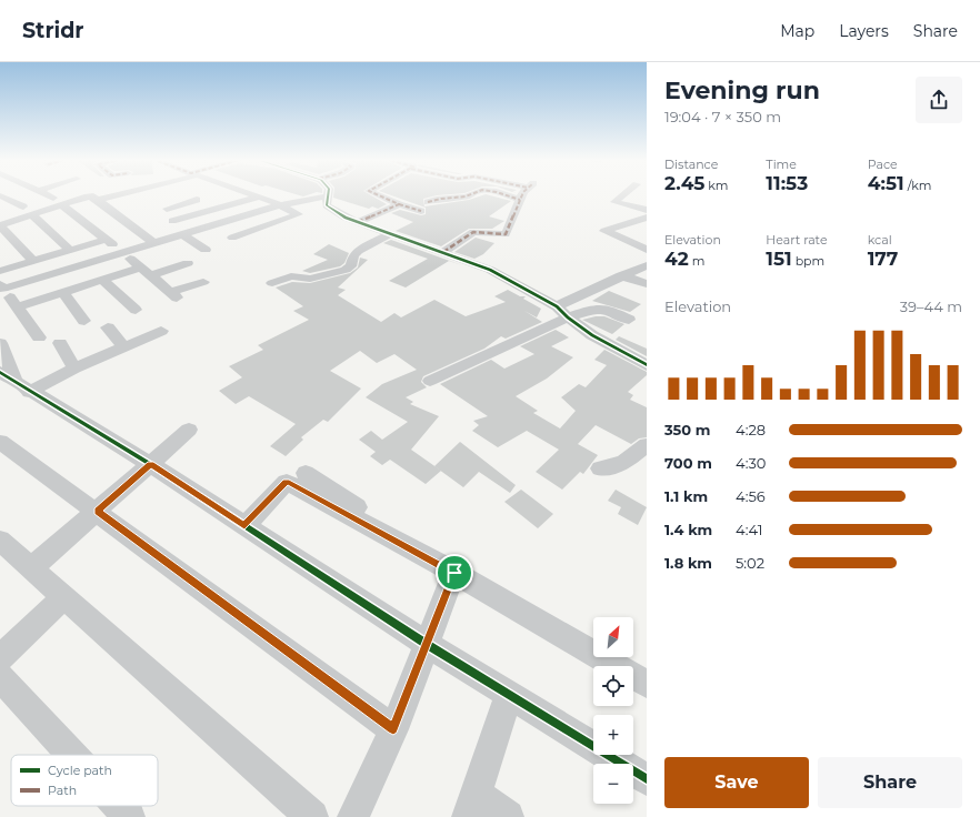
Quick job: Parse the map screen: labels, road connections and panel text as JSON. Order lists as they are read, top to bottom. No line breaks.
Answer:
{"legend":["Cycle path","Path"],"north":"top right","page":{"header":"Stridr","nav":["Map","Layers","Share"],"heading":["Evening run","19:04 · 7 × 350 m"],"stats":[["Distance","2.45 km"],["Time","11:53"],["Pace","4:51 /km"],["Elevation","42 m"],["Heart rate","151 bpm"],["kcal","177"]],"chart":["Elevation","39–44 m"],"list":[{"name":"350 m","note":"4:28"},{"name":"700 m","note":"4:30"},{"name":"1.1 km","note":"4:56"},{"name":"1.4 km","note":"4:41"},{"name":"1.8 km","note":"5:02"}],"map_buttons":["+","−"],"buttons":["Save","Share"]}}
